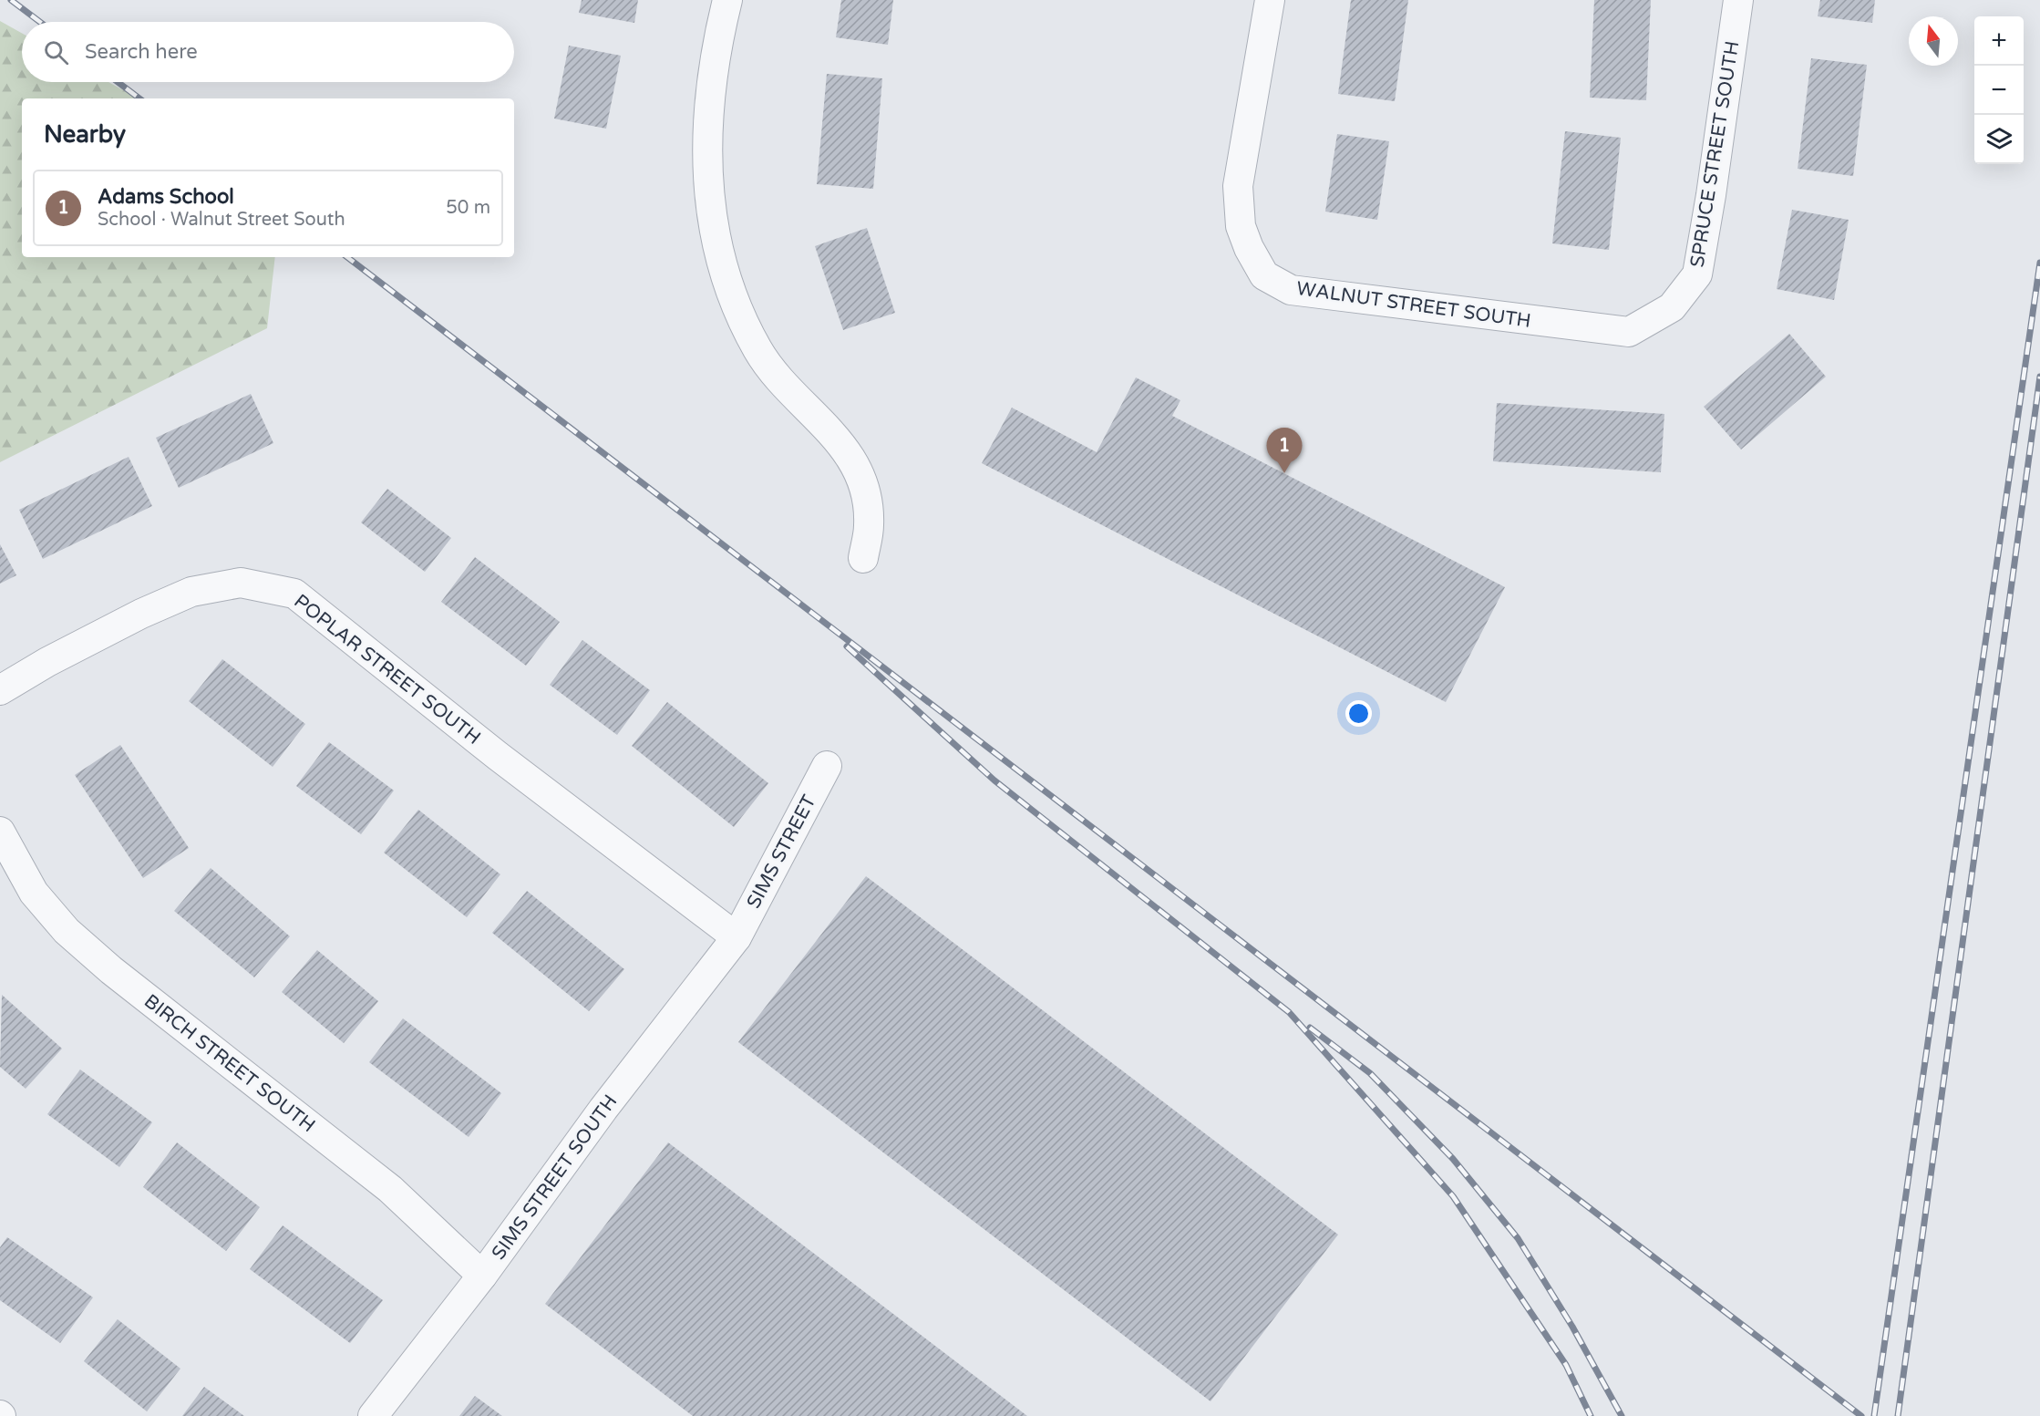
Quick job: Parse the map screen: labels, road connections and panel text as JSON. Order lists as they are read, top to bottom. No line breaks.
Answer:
{"streets":{"street":["SPRUCE STREET SOUTH","WALNUT STREET SOUTH","POPLAR STREET SOUTH","SIMS STREET","BIRCH STREET SOUTH","SIMS STREET SOUTH"]},"crossings":[["SPRUCE STREET SOUTH","WALNUT STREET SOUTH"],["POPLAR STREET SOUTH","SIMS STREET"],["POPLAR STREET SOUTH","SIMS STREET SOUTH"],["SIMS STREET","SIMS STREET SOUTH"],["BIRCH STREET SOUTH","SIMS STREET SOUTH"]],"north":"top","page":{"map_buttons":["+","−"],"search":"Search here","heading":"Nearby","list":[{"mark":"1","name":"Adams School","note":"School · Walnut Street South","value":"50 m"}],"pins":"1"}}
